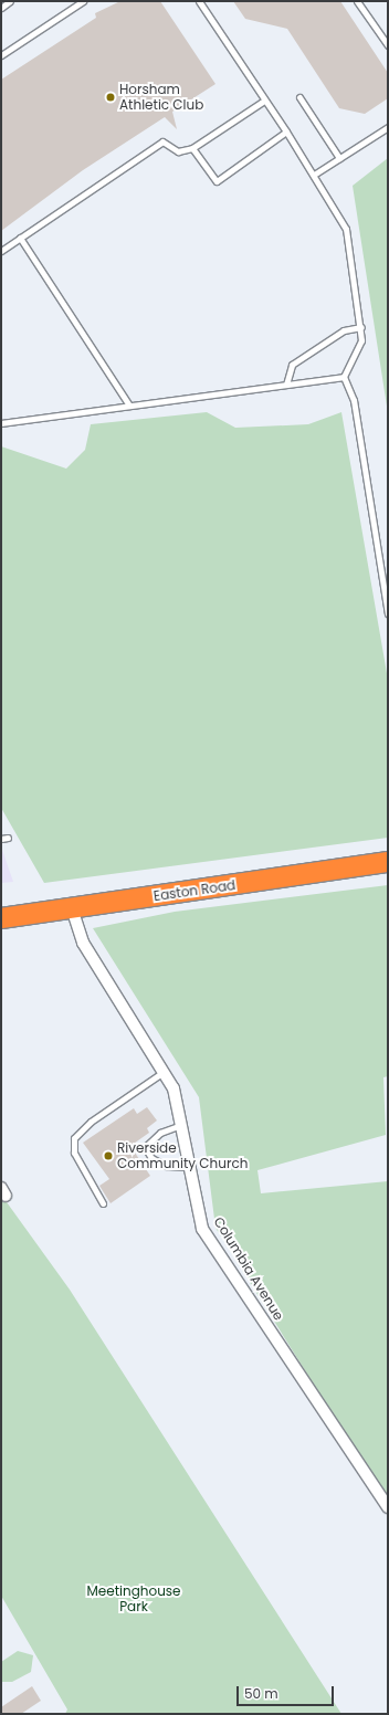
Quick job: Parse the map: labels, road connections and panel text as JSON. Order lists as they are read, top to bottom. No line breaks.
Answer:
{"streets":{"highway":["Easton Road"],"street":["Columbia Avenue"]},"crossings":[["Easton Road","Columbia Avenue"]],"parks":["Meetinghouse Park"],"places":["Horsham Athletic Club","Riverside Community Church"],"scale_bar":"50 m"}
